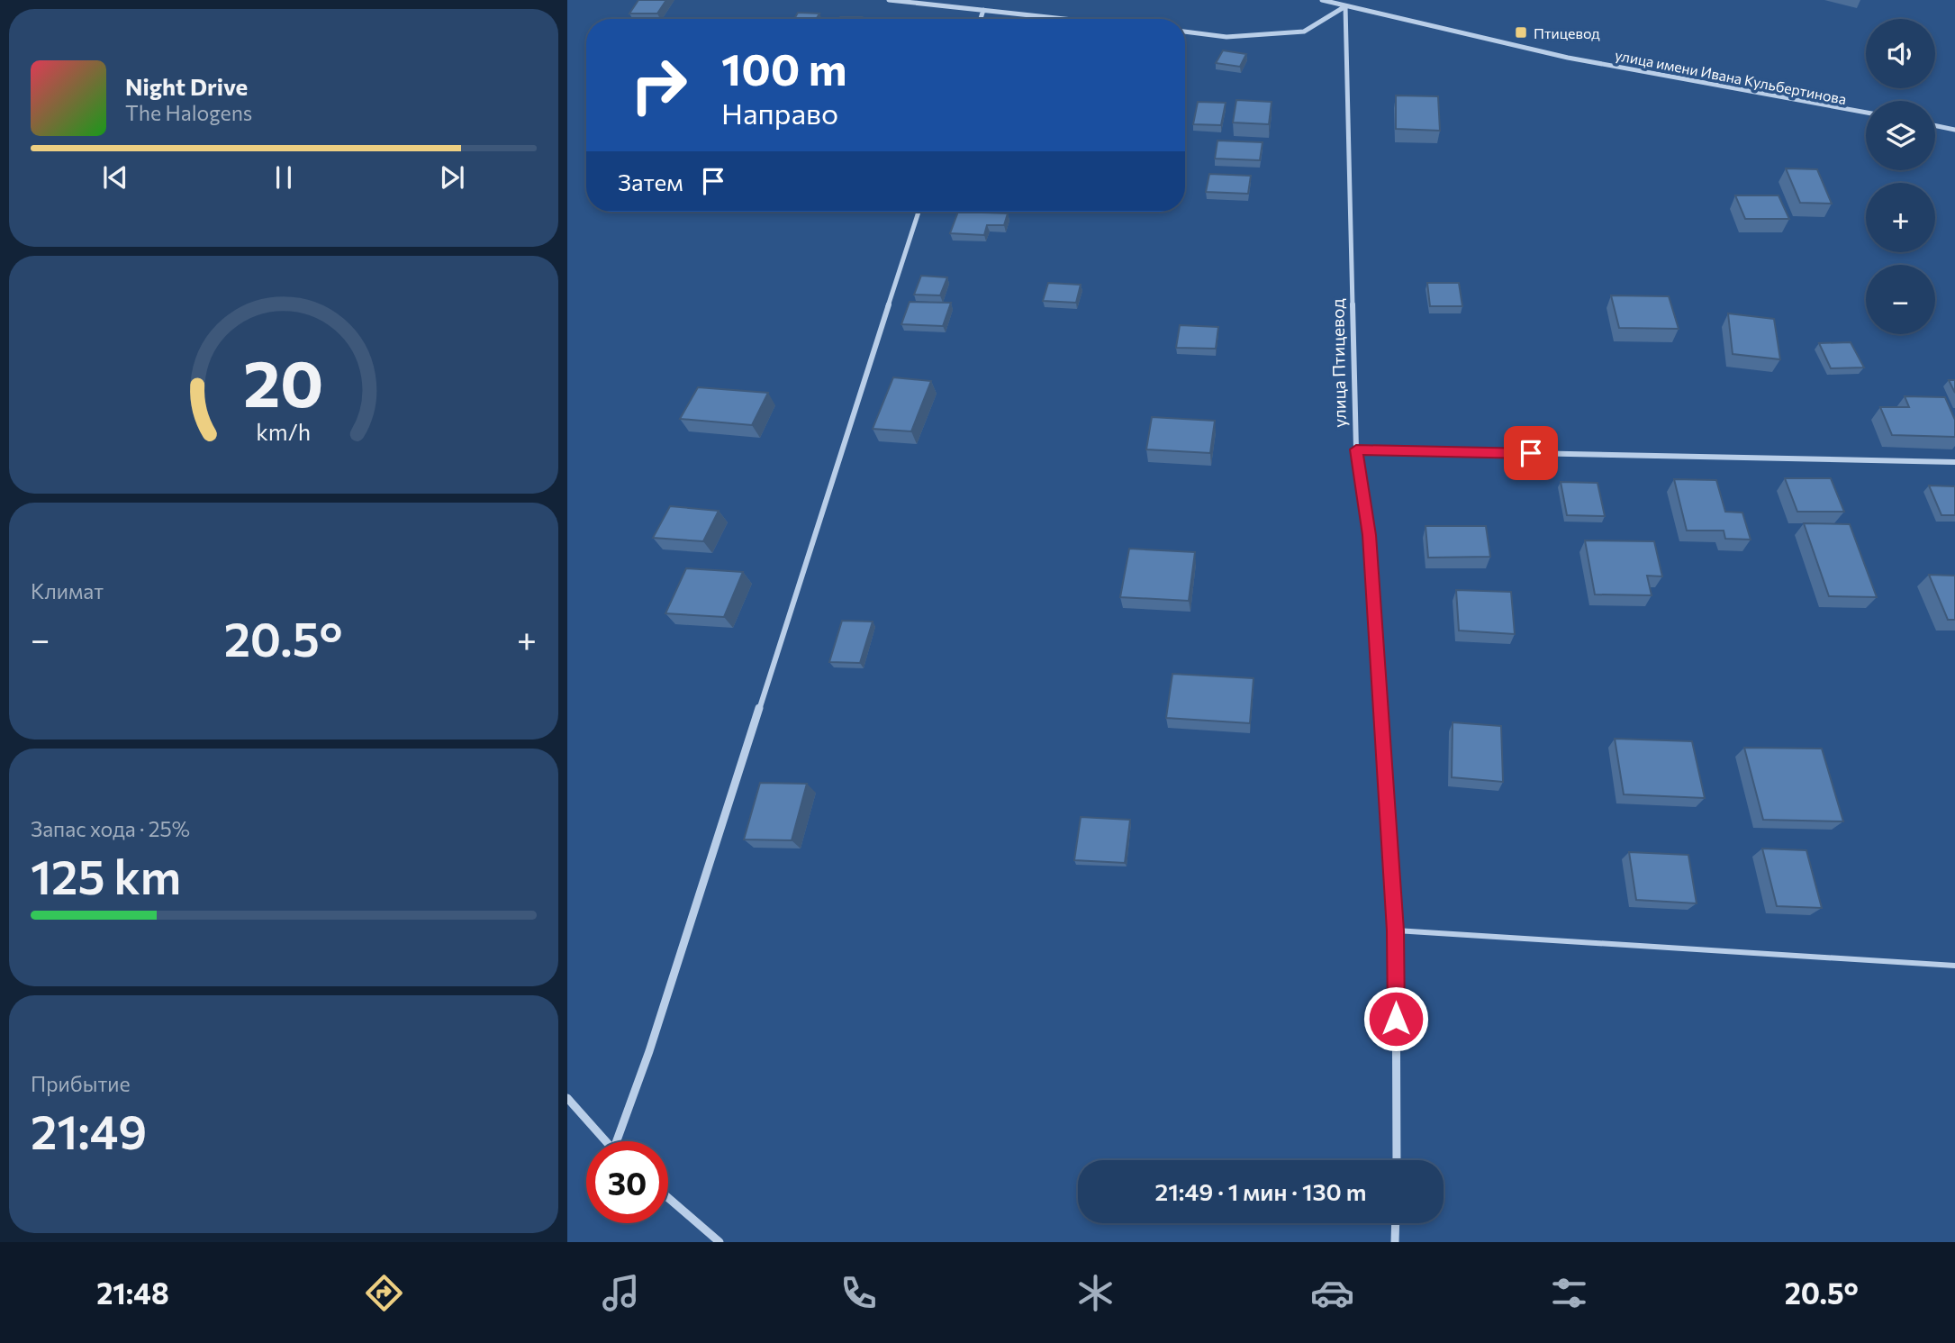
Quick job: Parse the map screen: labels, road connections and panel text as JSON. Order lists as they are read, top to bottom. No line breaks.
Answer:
{"streets":{"street":["улица имени Ивана Кульбертинова","улица Птицевод"]},"crossings":[["улица имени Ивана Кульбертинова","улица Птицевод"]],"places":{"transit":["Птицевод"]},"page":{"map_buttons":["+","−"],"turn":["100 m","Направо"],"song":["Night Drive","The Halogens"],"then":"Затем","tile":["Климат",["Запас хода · 25%","125 km"],["Прибытие","21:49"]],"heat":["−","20.5°","+"],"limit":"30","trip":"21:49 · 1 мин · 130 m","tabs":["21:48","20.5°"],"gauge":["20","km/h"]}}
